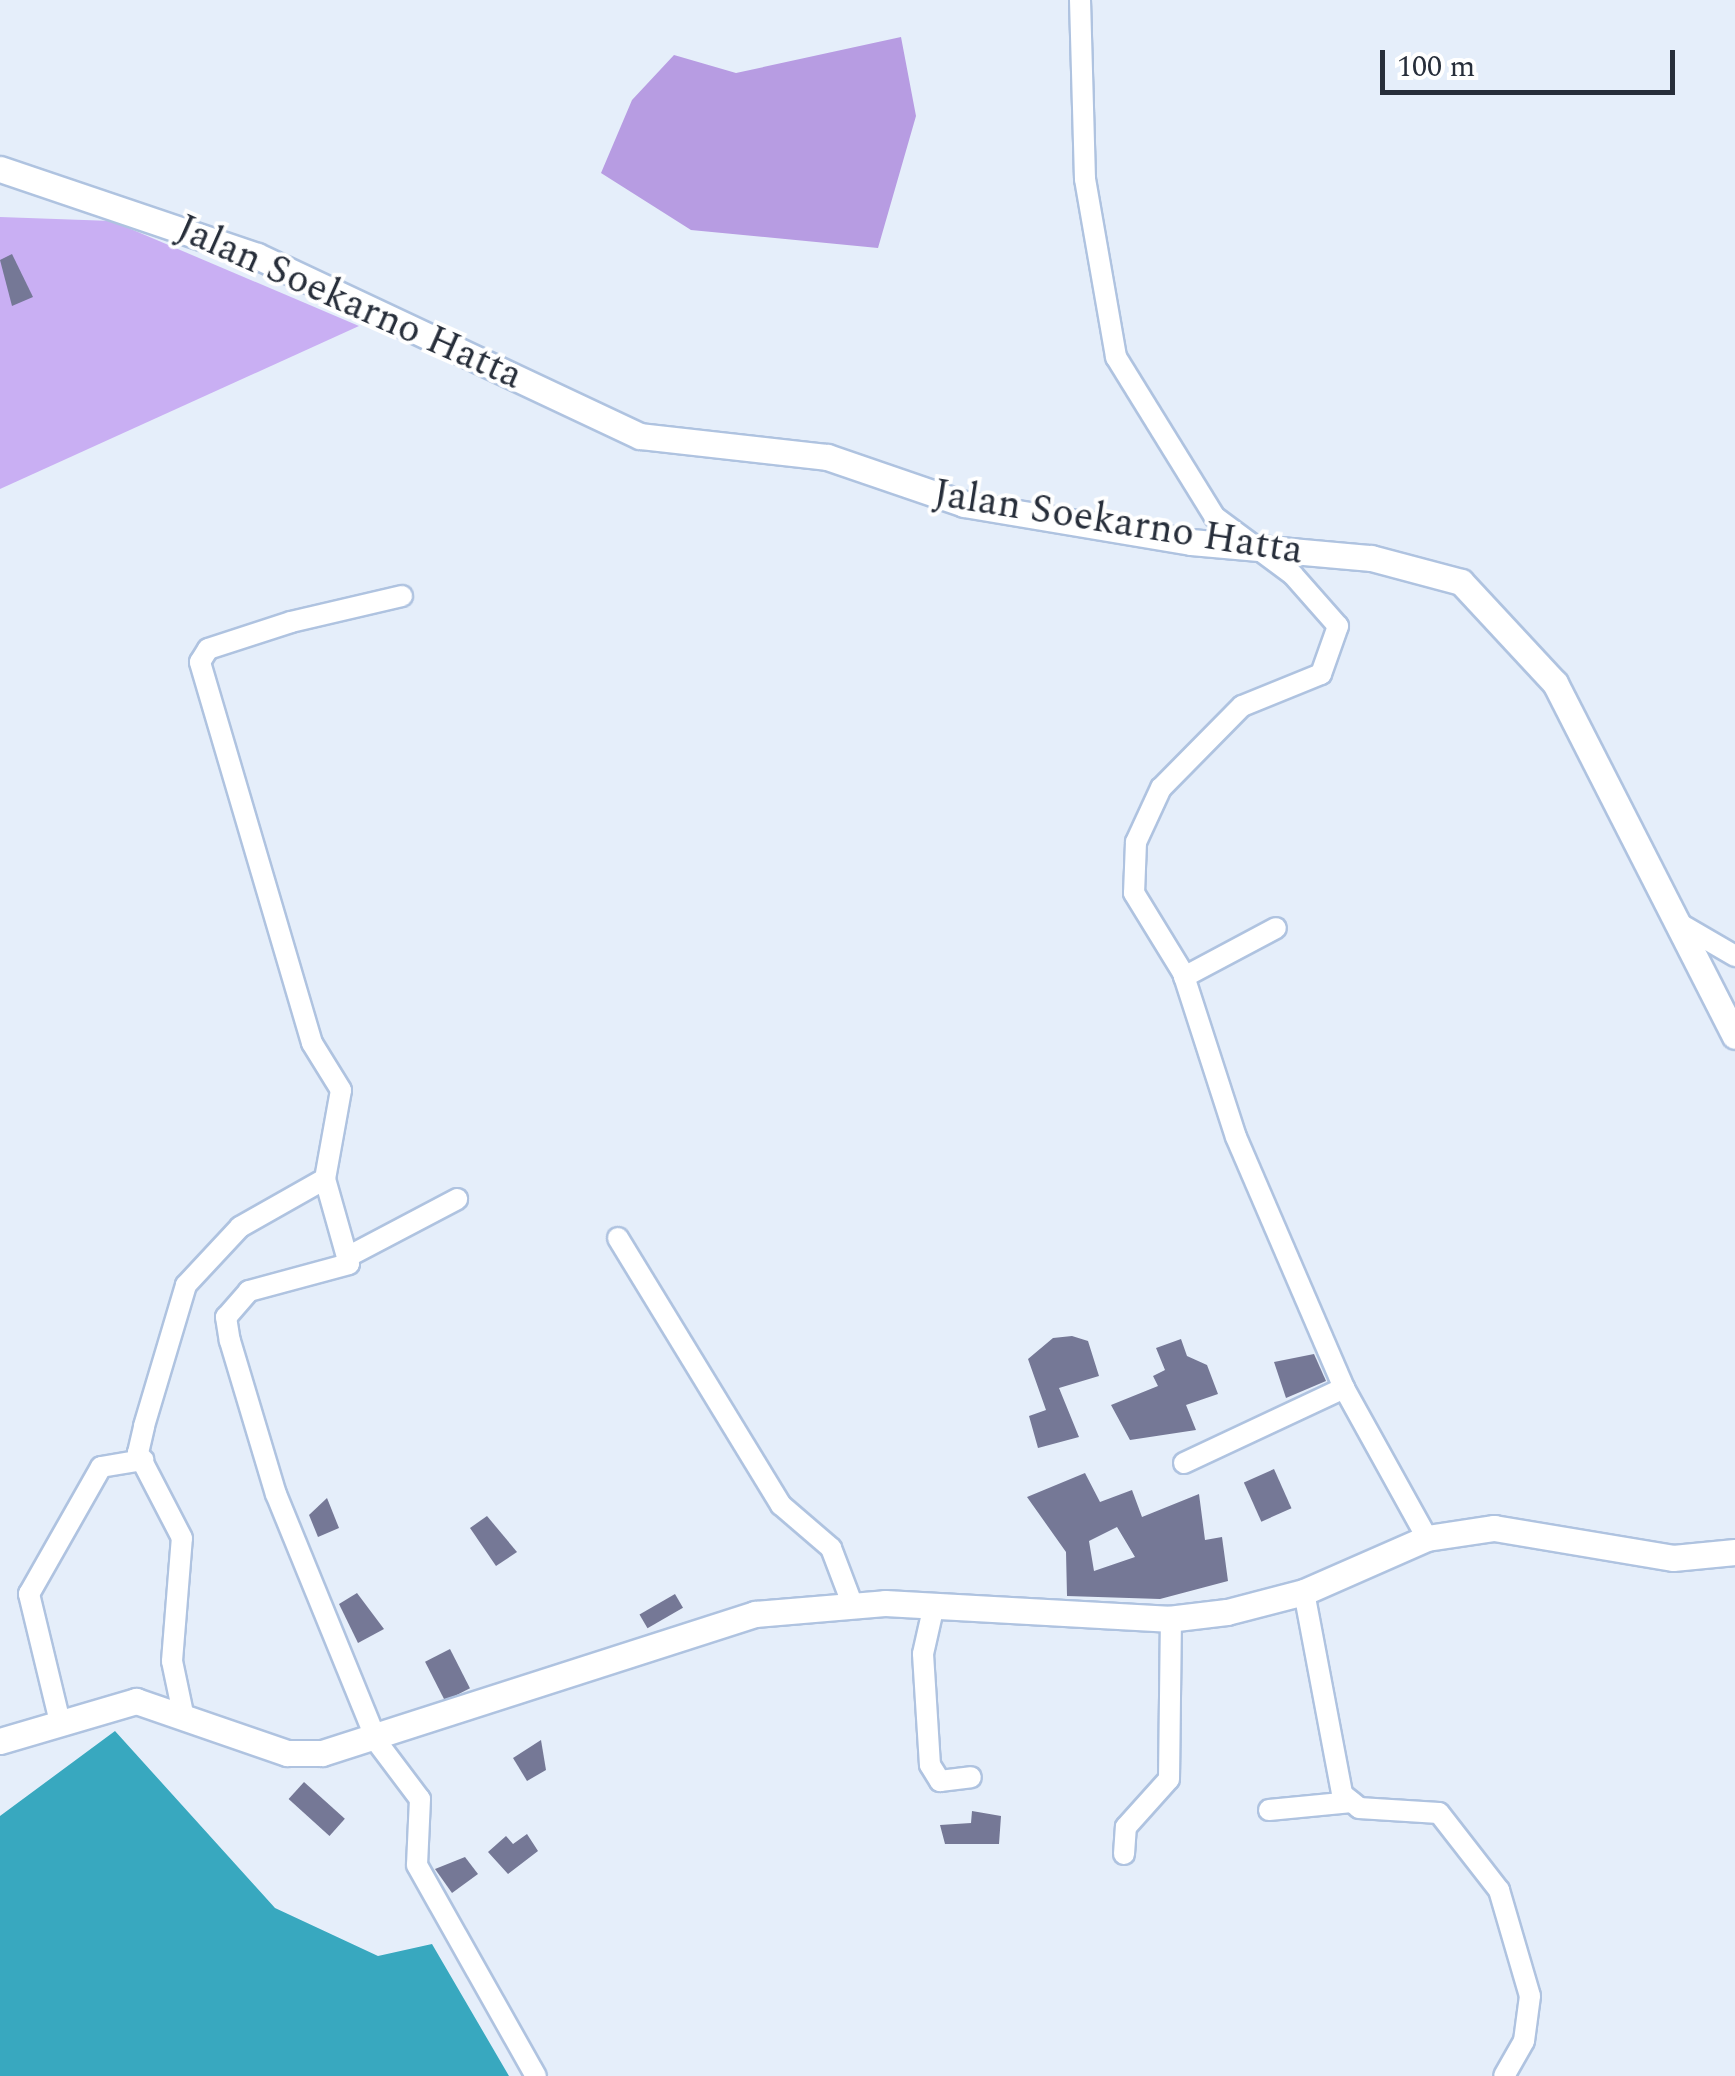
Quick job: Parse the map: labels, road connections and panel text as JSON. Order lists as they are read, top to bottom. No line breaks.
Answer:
{"streets":{"street":["Jalan Soekarno Hatta"]},"scale_bar":"100 m"}
